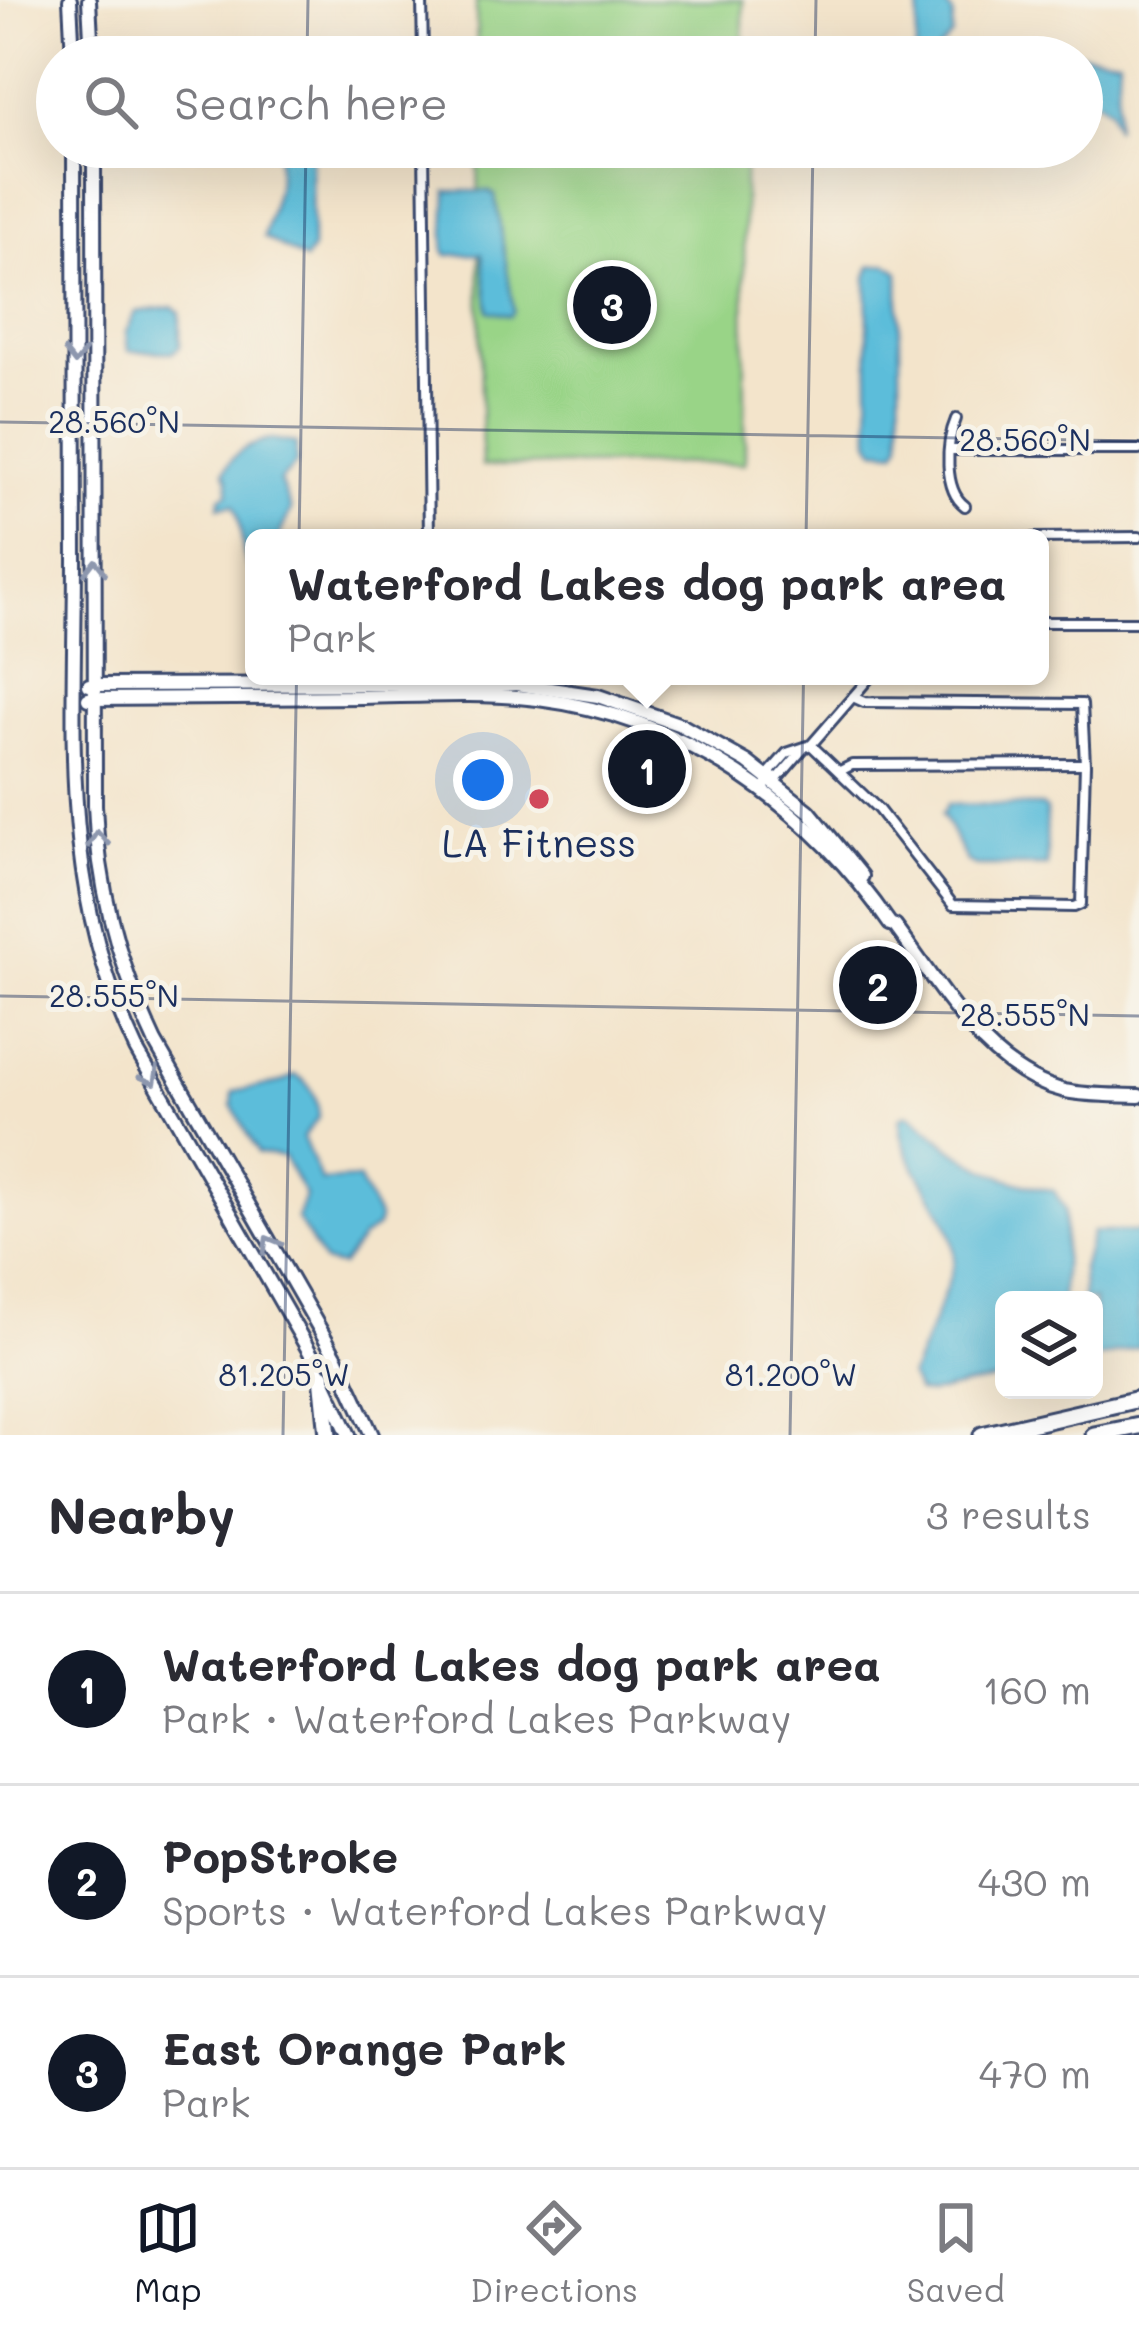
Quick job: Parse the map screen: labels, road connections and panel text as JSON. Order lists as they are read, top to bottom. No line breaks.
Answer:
{"places":["LA Fitness"],"page":{"search":"Search here","pins":["3","1","2"],"popup":["Waterford Lakes dog park area","Park"],"heading":["Nearby","3 results"],"list":[{"mark":"1","name":"Waterford Lakes dog park area","note":"Park · Waterford Lakes Parkway","value":"160 m"},{"mark":"2","name":"PopStroke","note":"Sports · Waterford Lakes Parkway","value":"430 m"},{"mark":"3","name":"East Orange Park","note":"Park","value":"470 m"}],"nav":["Map","Directions","Saved"]},"coordinates":["28.560°N","28.555°N","81.205°W","81.200°W"]}
